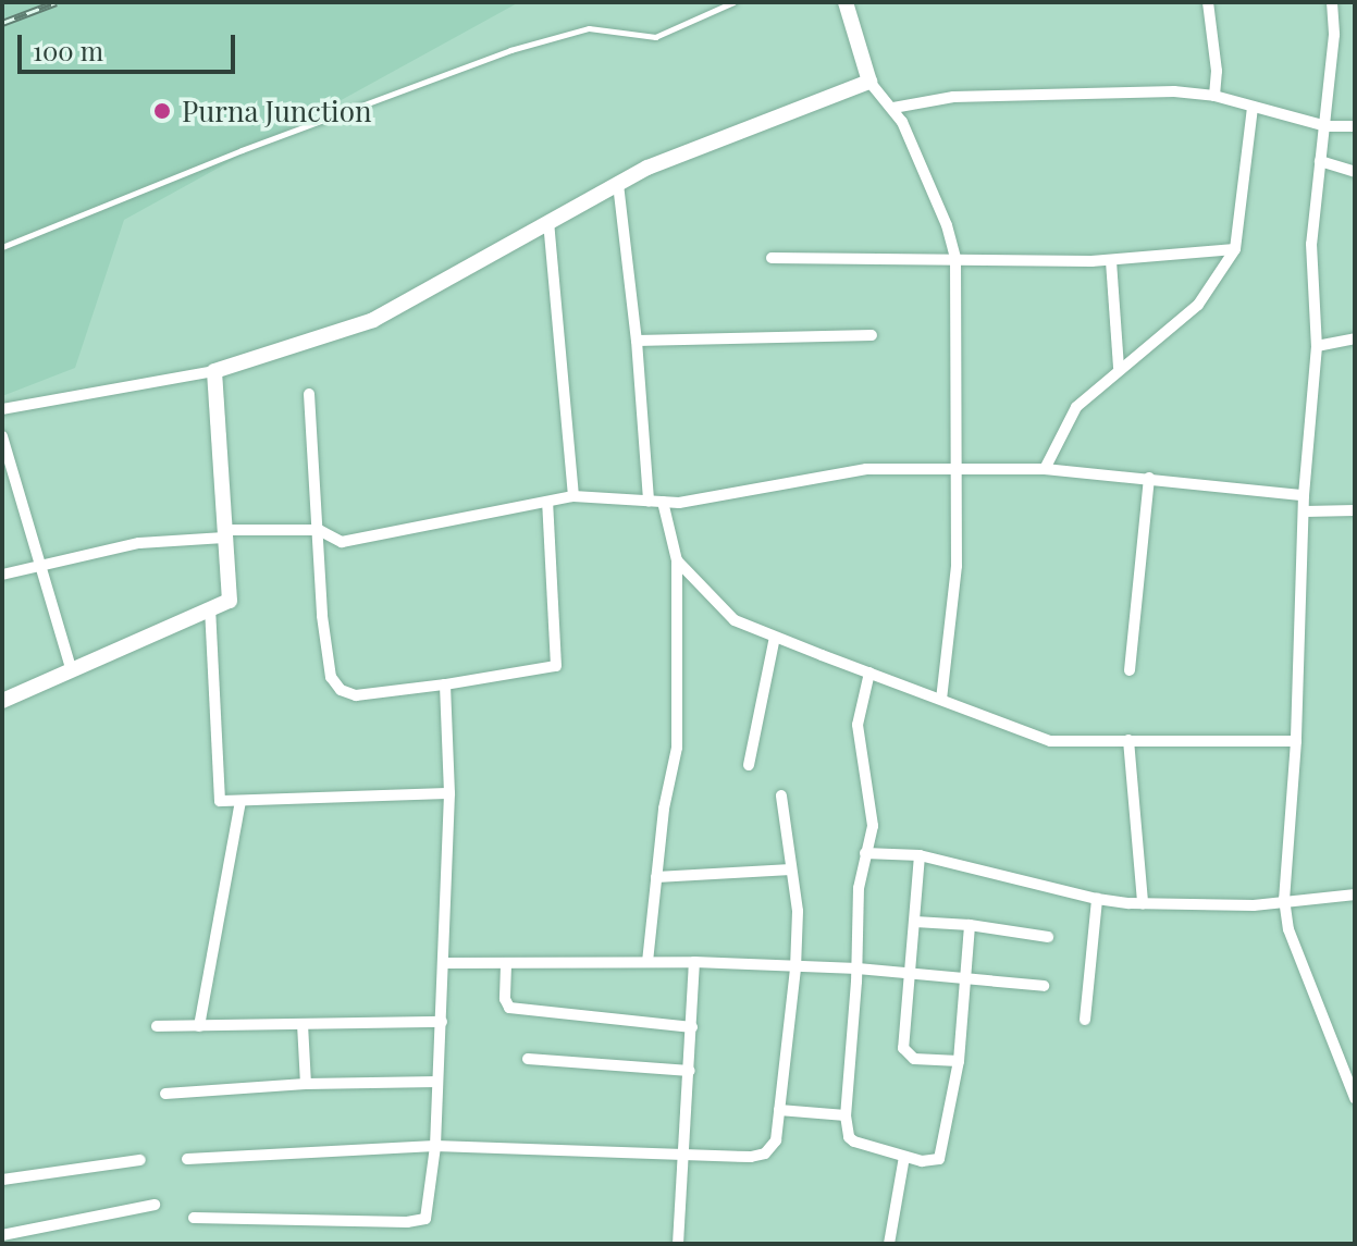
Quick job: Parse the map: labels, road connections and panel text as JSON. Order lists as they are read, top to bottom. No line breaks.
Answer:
{"places":["Purna Junction"],"scale_bar":"100 m"}
